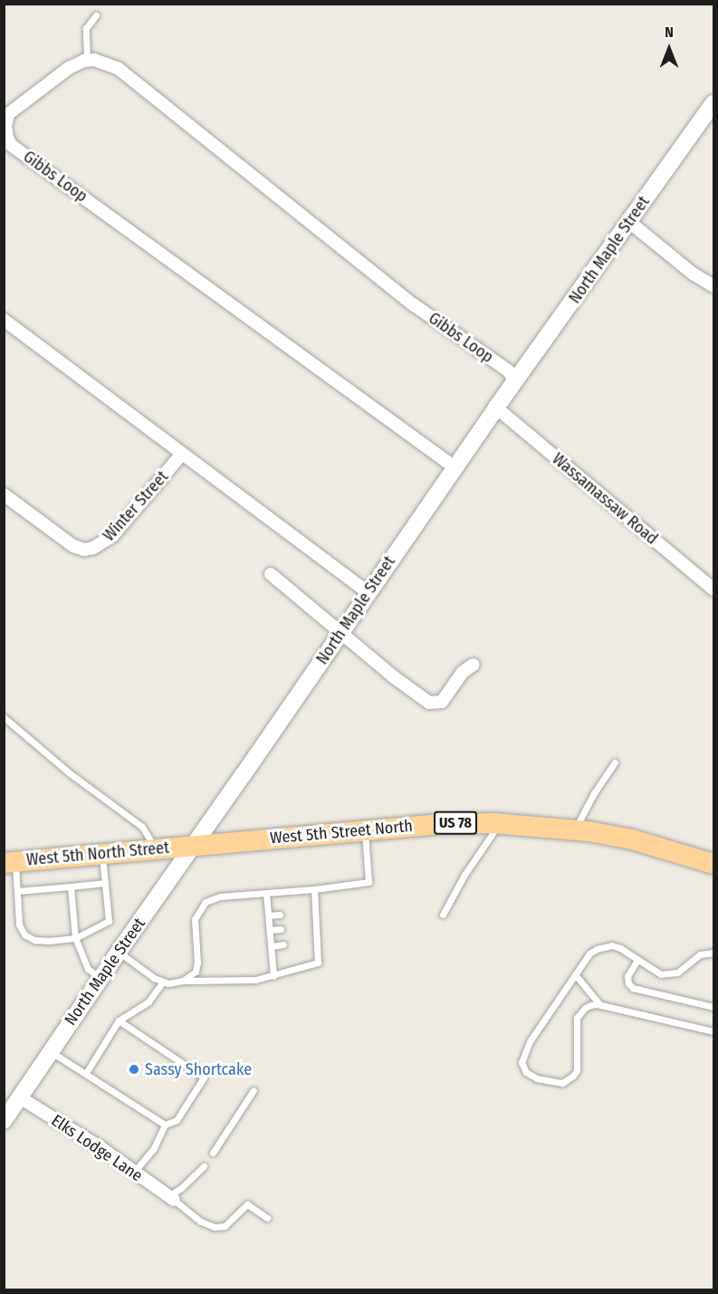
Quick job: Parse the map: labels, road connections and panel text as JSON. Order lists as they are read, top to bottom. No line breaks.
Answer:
{"streets":{"main road":["US 78","West 5th Street North","West 5th North Street"],"street":["Gibbs Loop","North Maple Street","Wassamassaw Road","Winter Street","Elks Lodge Lane"]},"crossings":[["Gibbs Loop","North Maple Street"],["North Maple Street","Wassamassaw Road"],["North Maple Street","West 5th Street North"],["North Maple Street","West 5th North Street"],["North Maple Street","Elks Lodge Lane"],["West 5th Street North","West 5th North Street"]],"places":["Sassy Shortcake"],"north":"top"}
